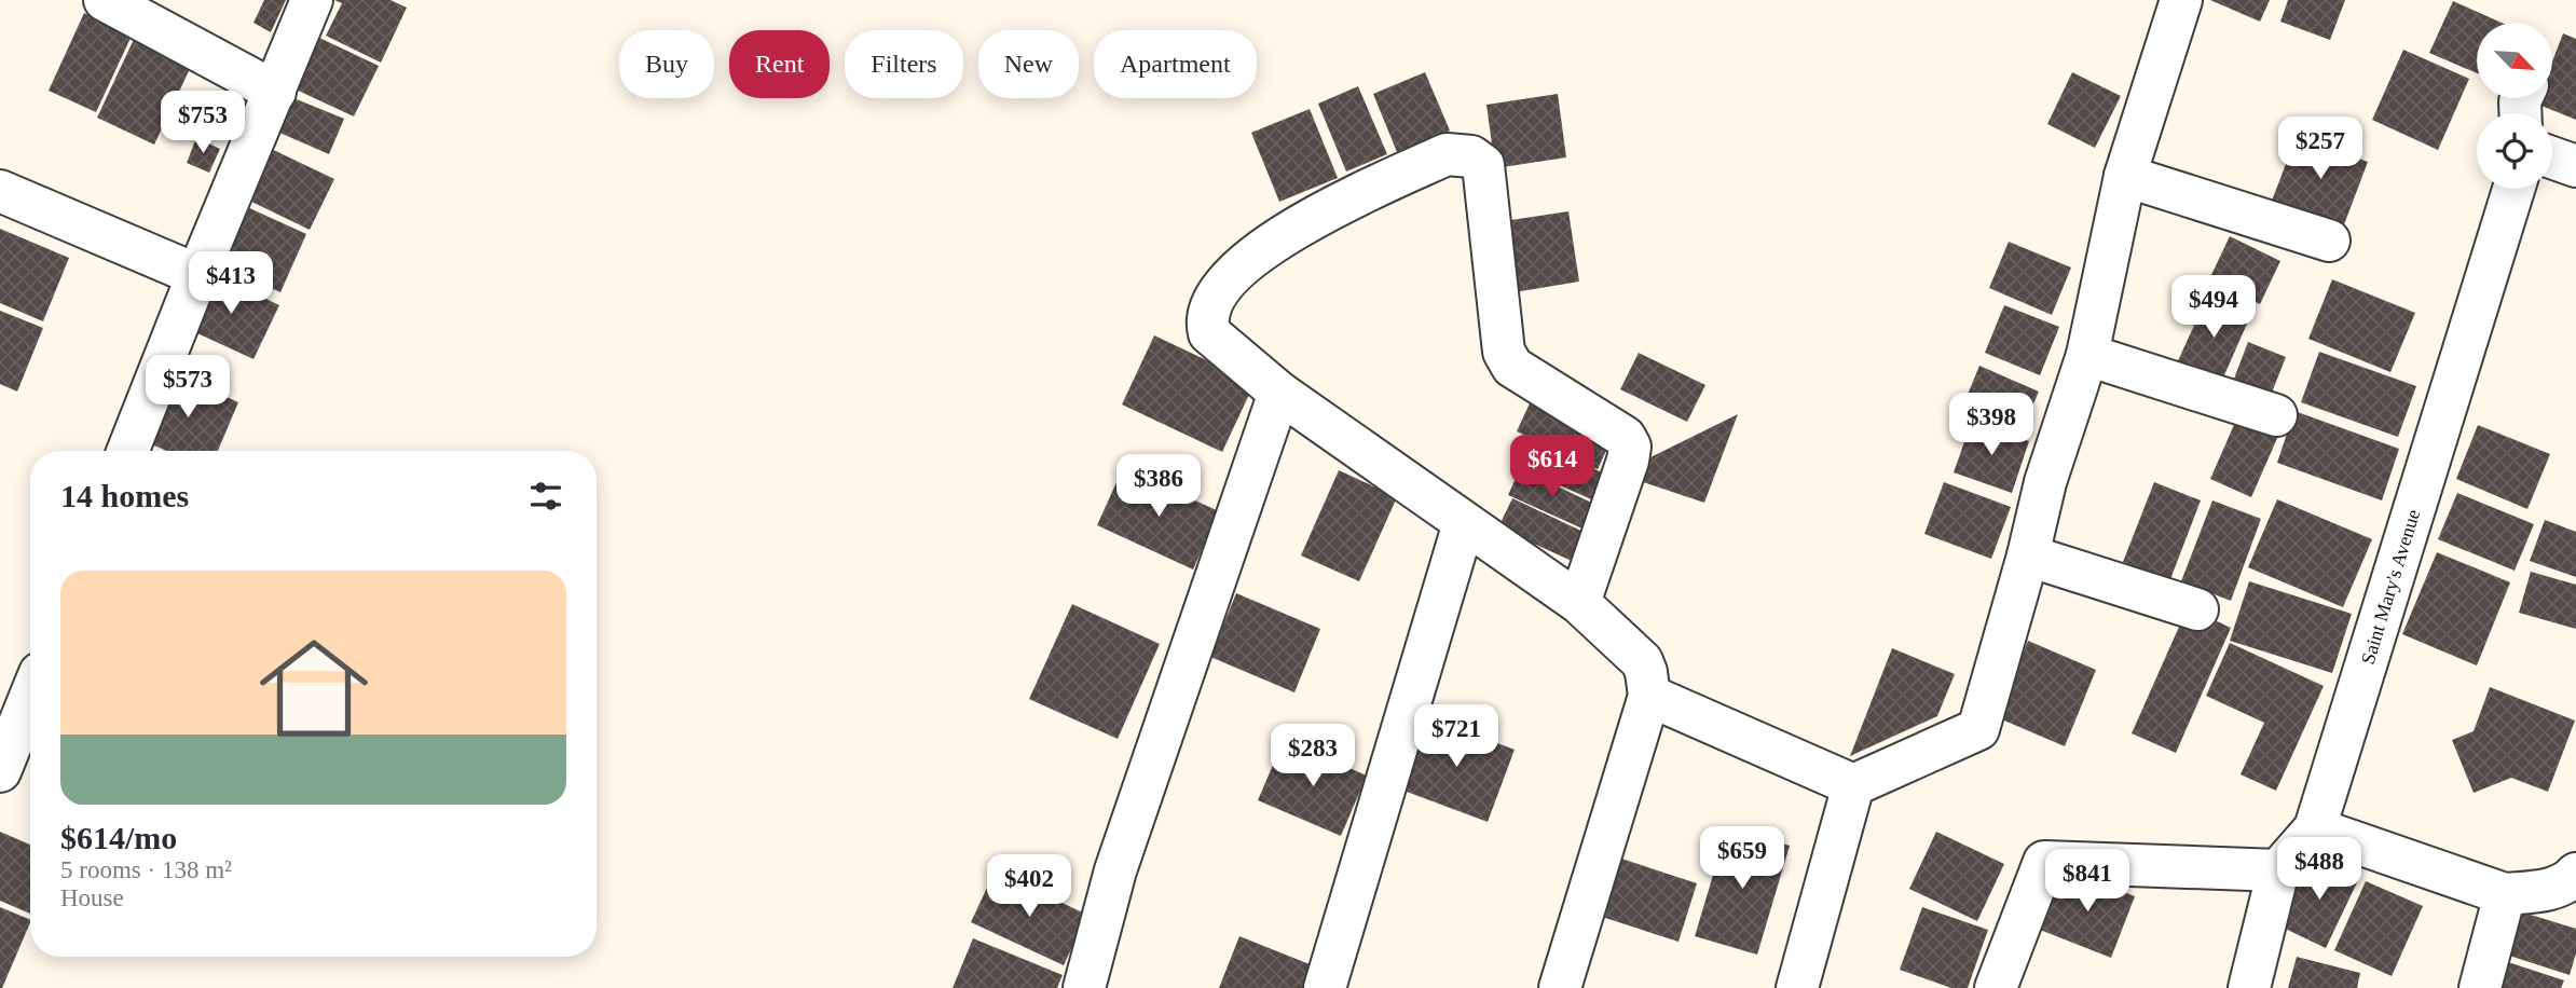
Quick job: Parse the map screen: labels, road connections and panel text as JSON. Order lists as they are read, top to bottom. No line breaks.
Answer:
{"streets":{"street":["Saint Mary's Avenue"]},"north":"bottom right","page":{"chip":["Buy","Rent","Filters","New","Apartment"],"price":["$753","$257","$413","$494","$573","$398","$614","$386","$721","$283","$659","$488","$841","$402"],"heading":"14 homes","list":[{"name":"$614/mo","note":"5 rooms · 138 m² · House"}]}}
